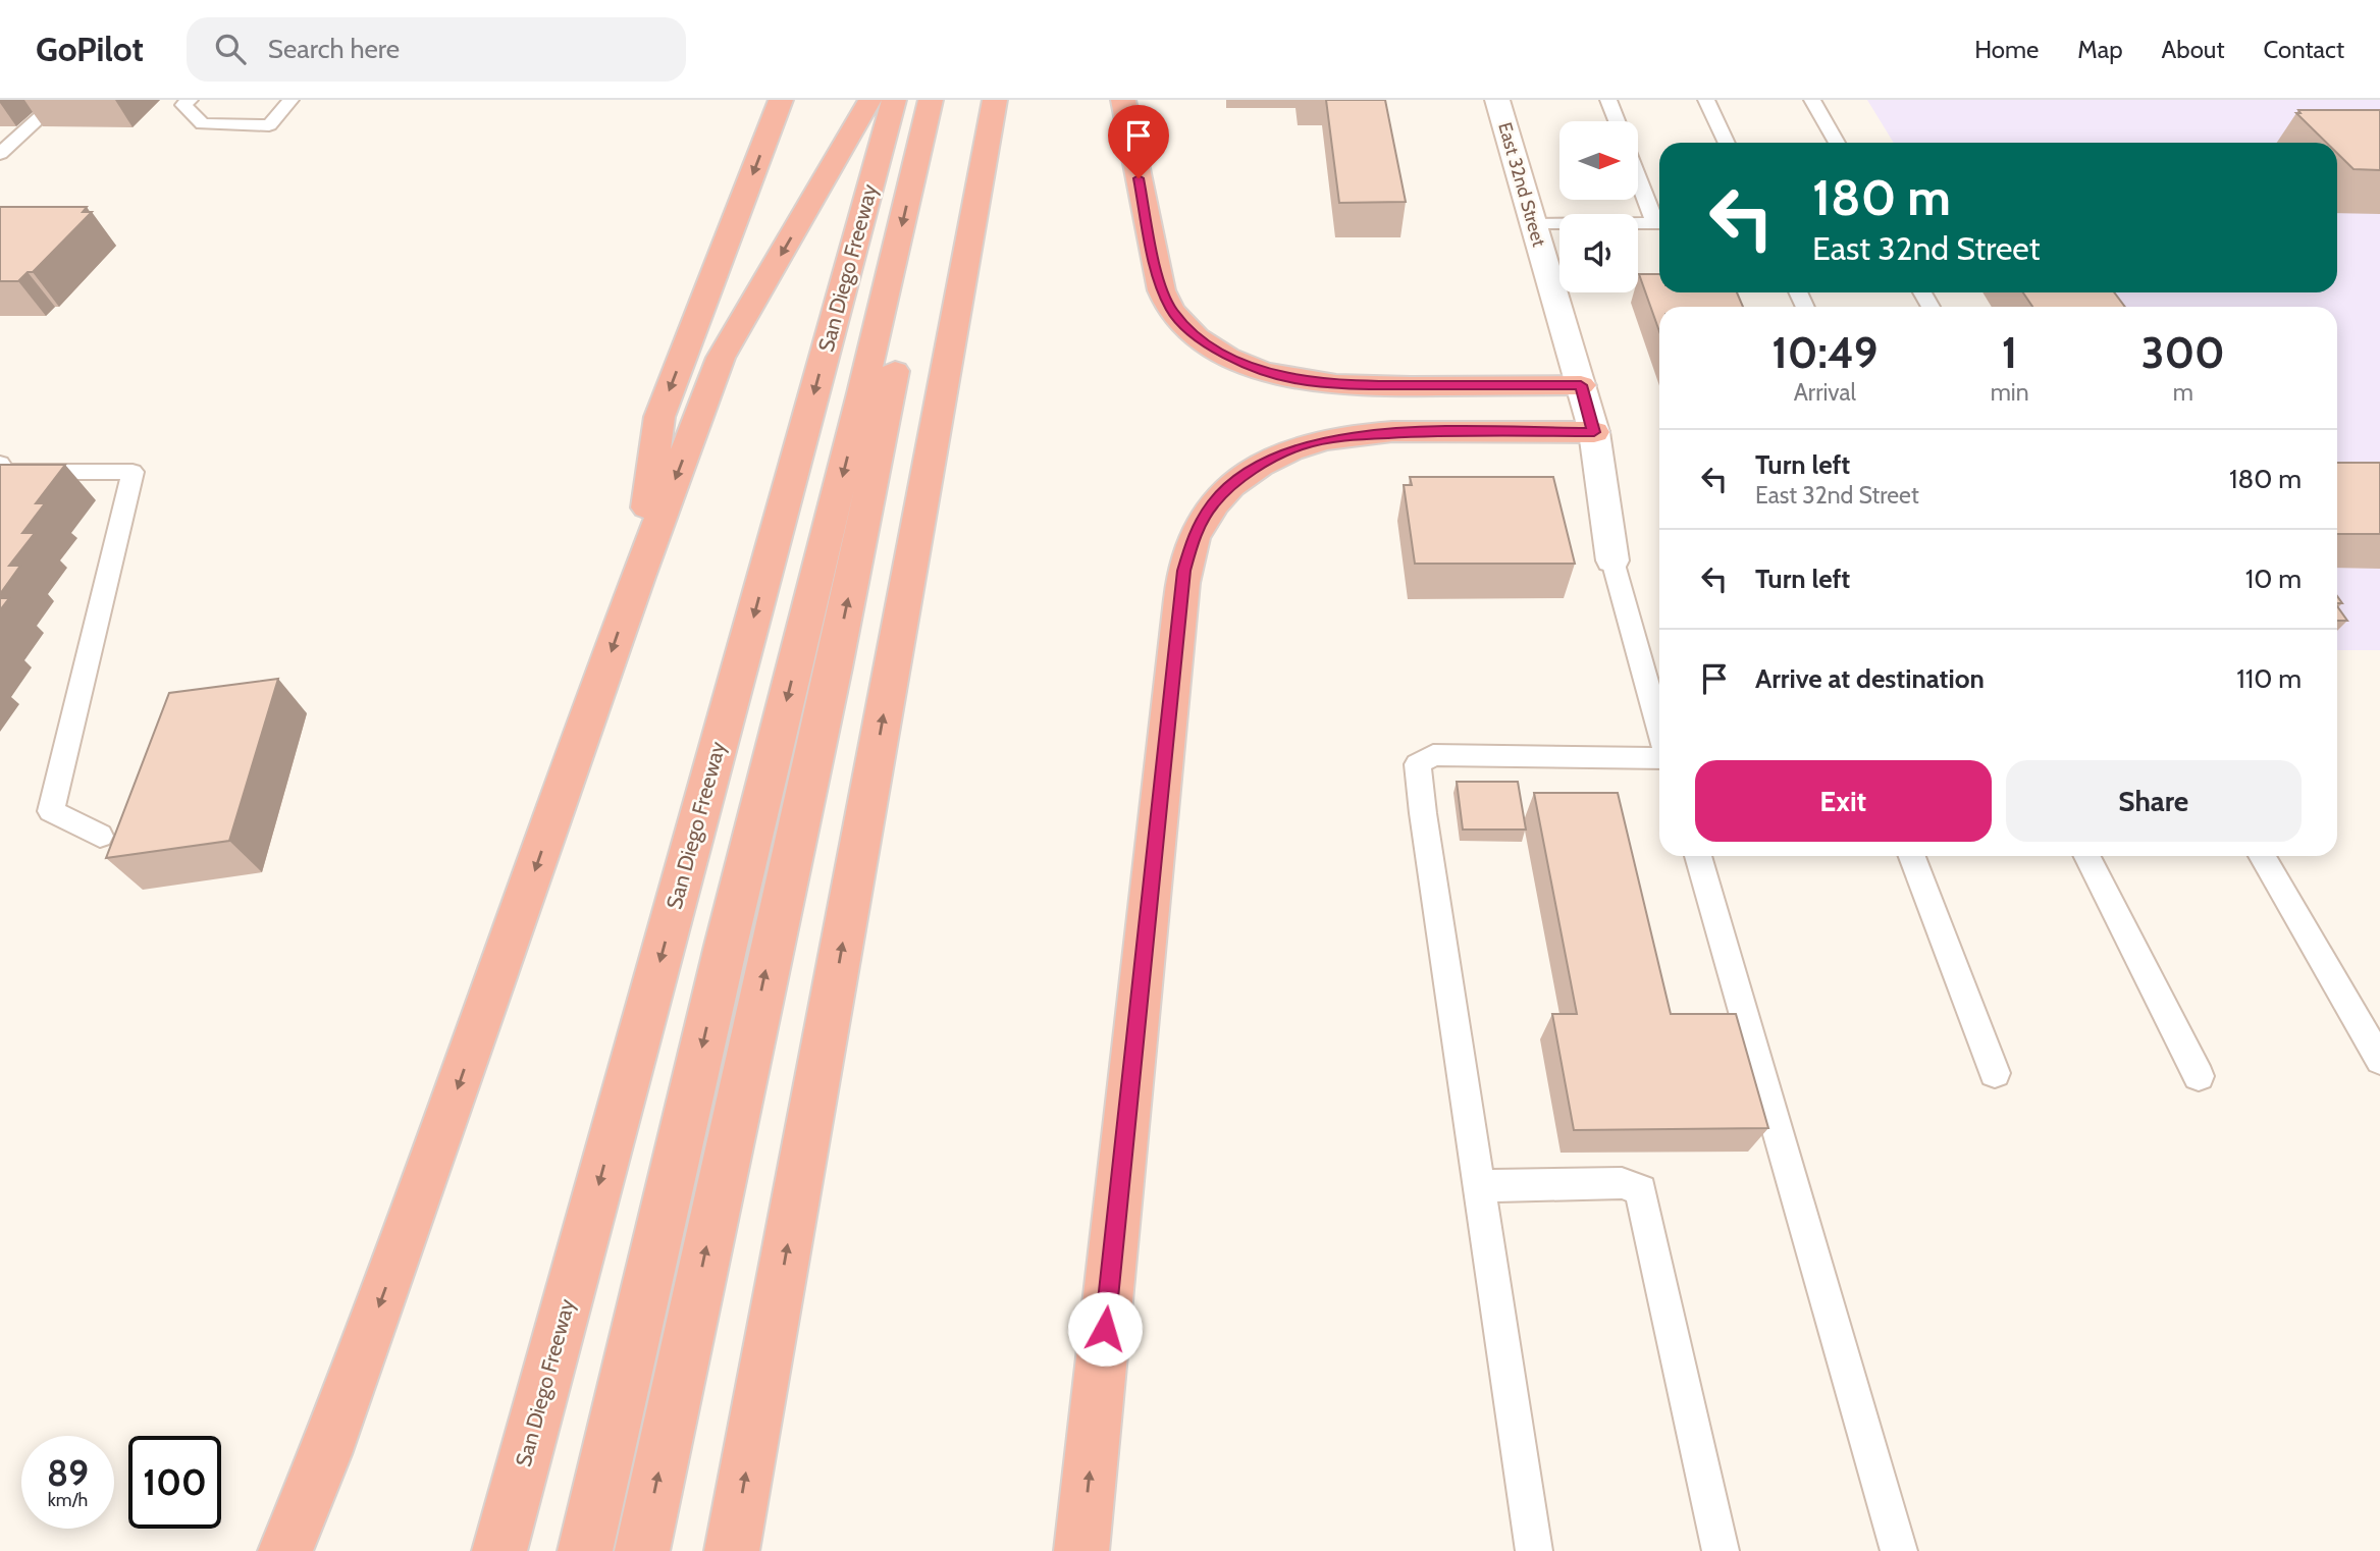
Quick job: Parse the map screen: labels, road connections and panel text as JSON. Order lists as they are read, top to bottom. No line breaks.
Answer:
{"streets":{"highway":["San Diego Freeway"],"main road":["East 32nd Street"]},"north":"right","page":{"header":"GoPilot","search":"Search here","nav":["Home","Map","About","Contact"],"turn":["180 m","East 32nd Street"],"eta":["10:49","Arrival","1","min","300","m"],"list":[{"name":"Turn left","note":"East 32nd Street","value":"180 m"},{"name":"Turn left","value":"10 m"},{"name":"Arrive at destination","value":"110 m"}],"buttons":["Exit","Share"],"speed":"89 km/h","limit":"100"}}
